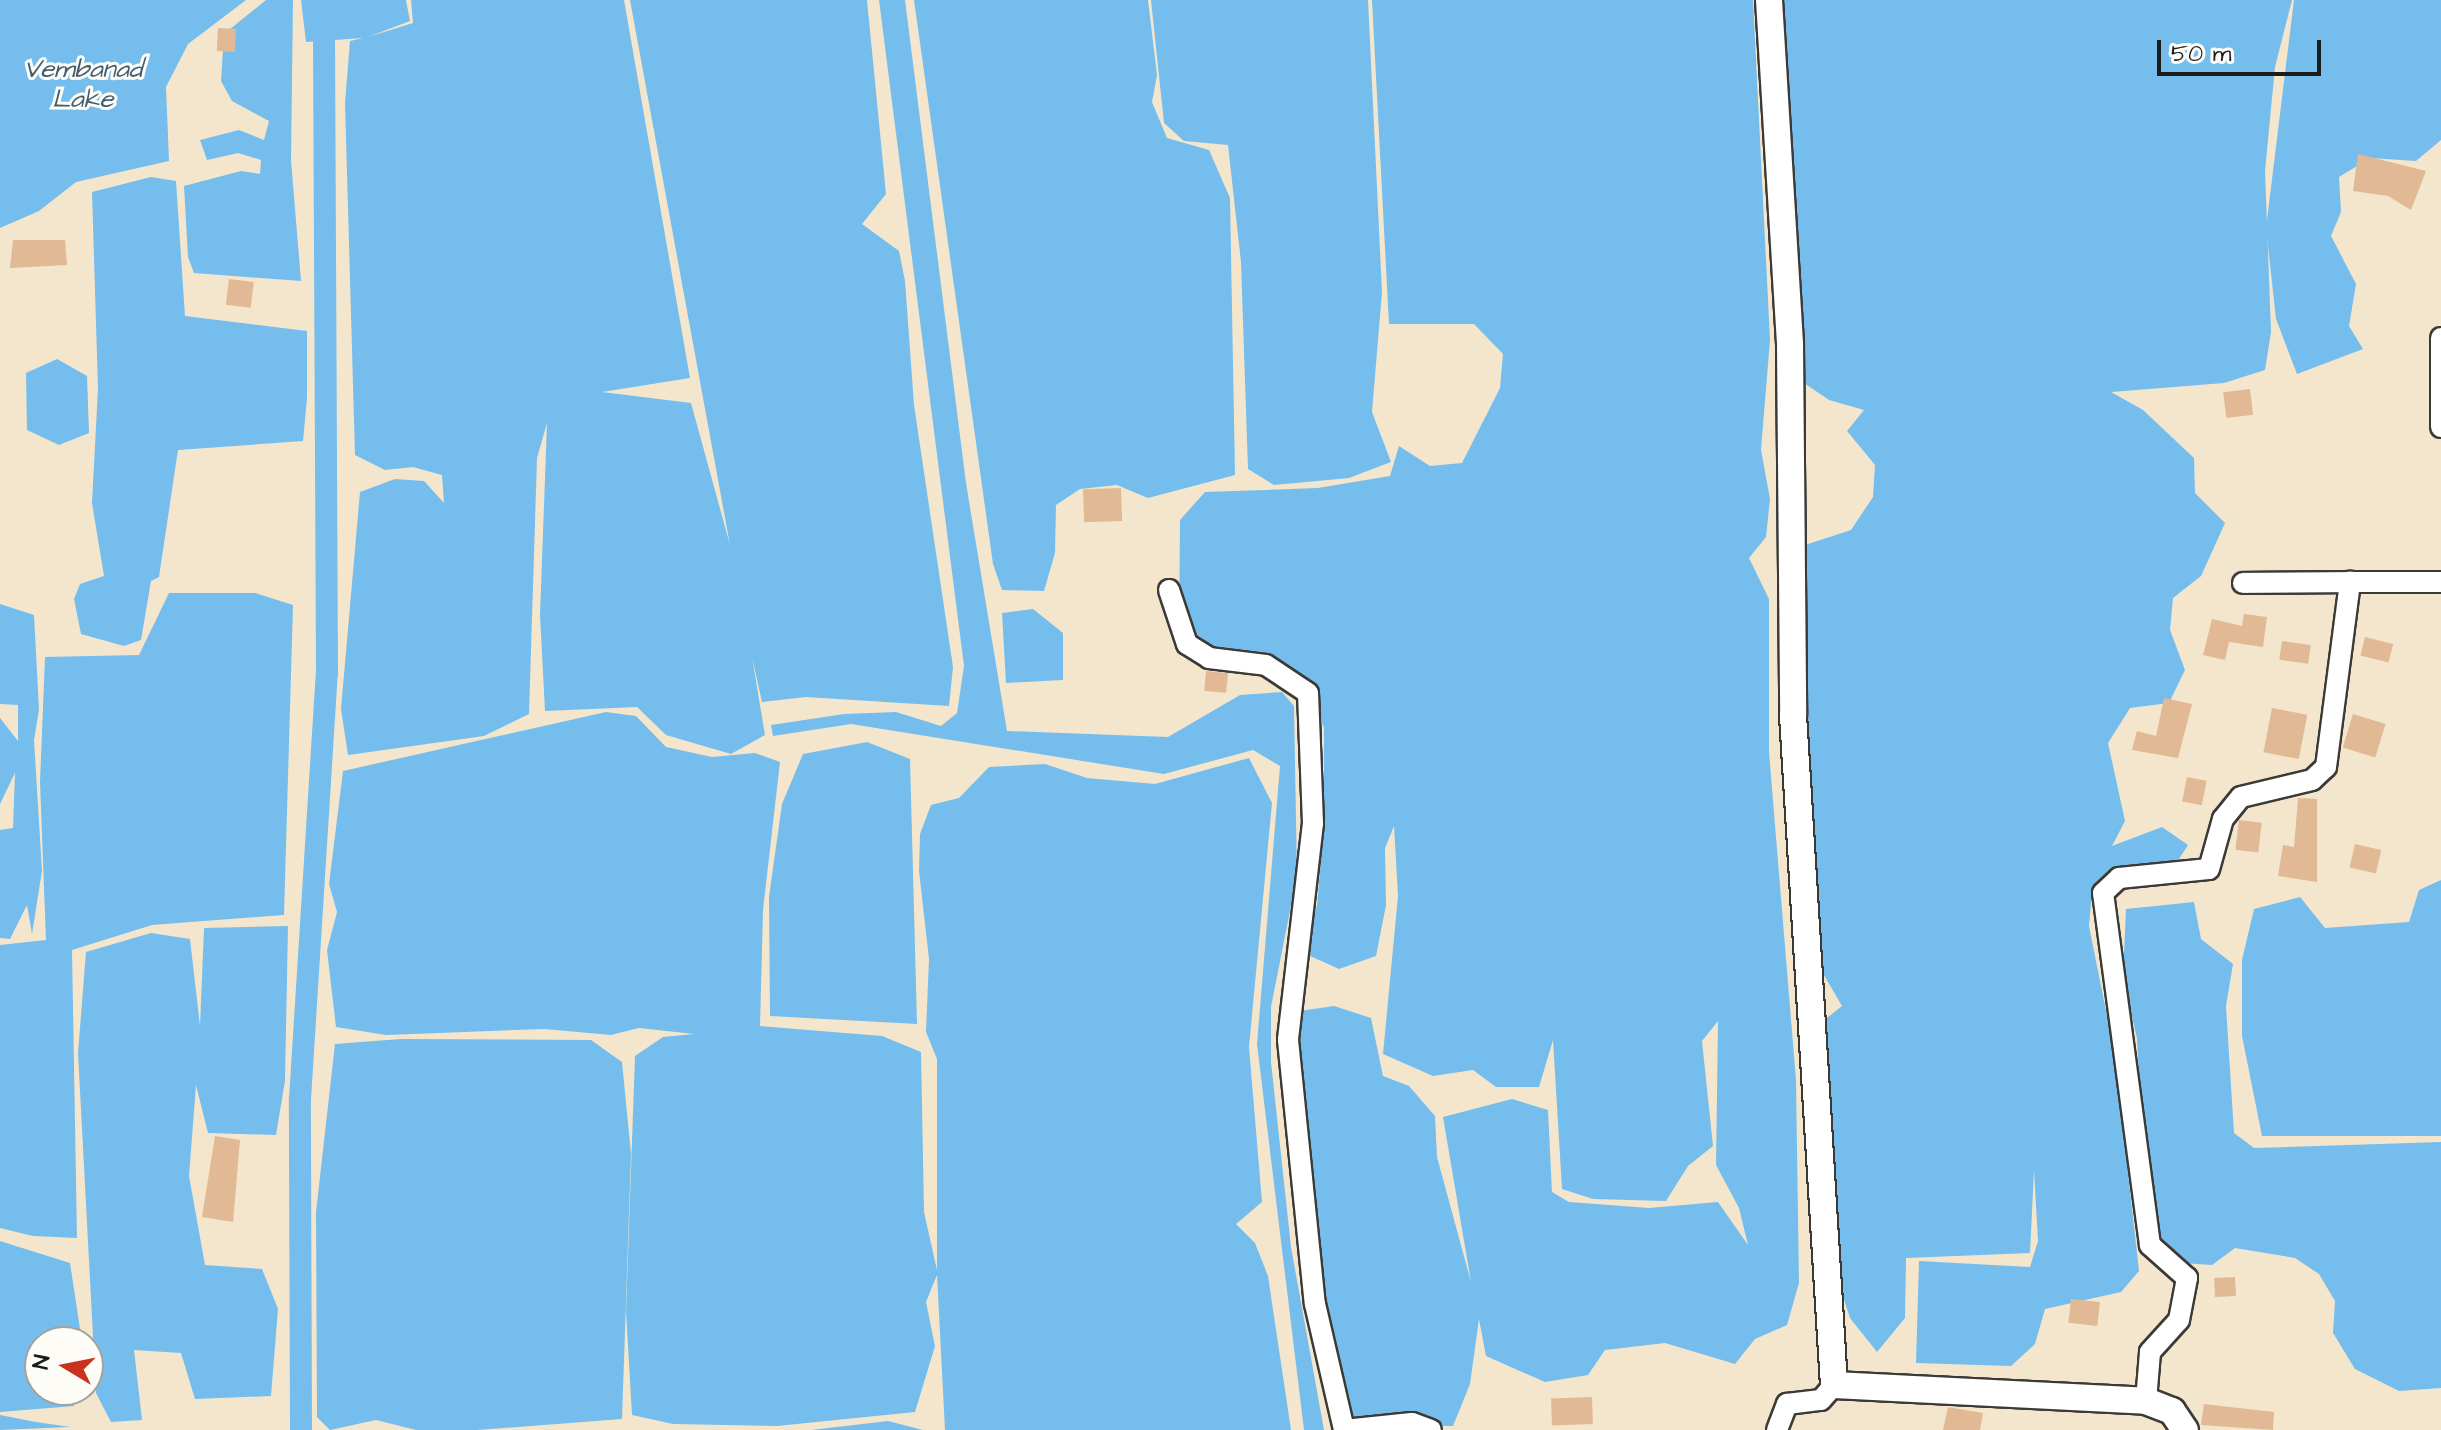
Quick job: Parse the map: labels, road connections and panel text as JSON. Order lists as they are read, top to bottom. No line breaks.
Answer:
{"water":["Vembanad Lake"],"scale_bar":"50 m","north":"left"}
